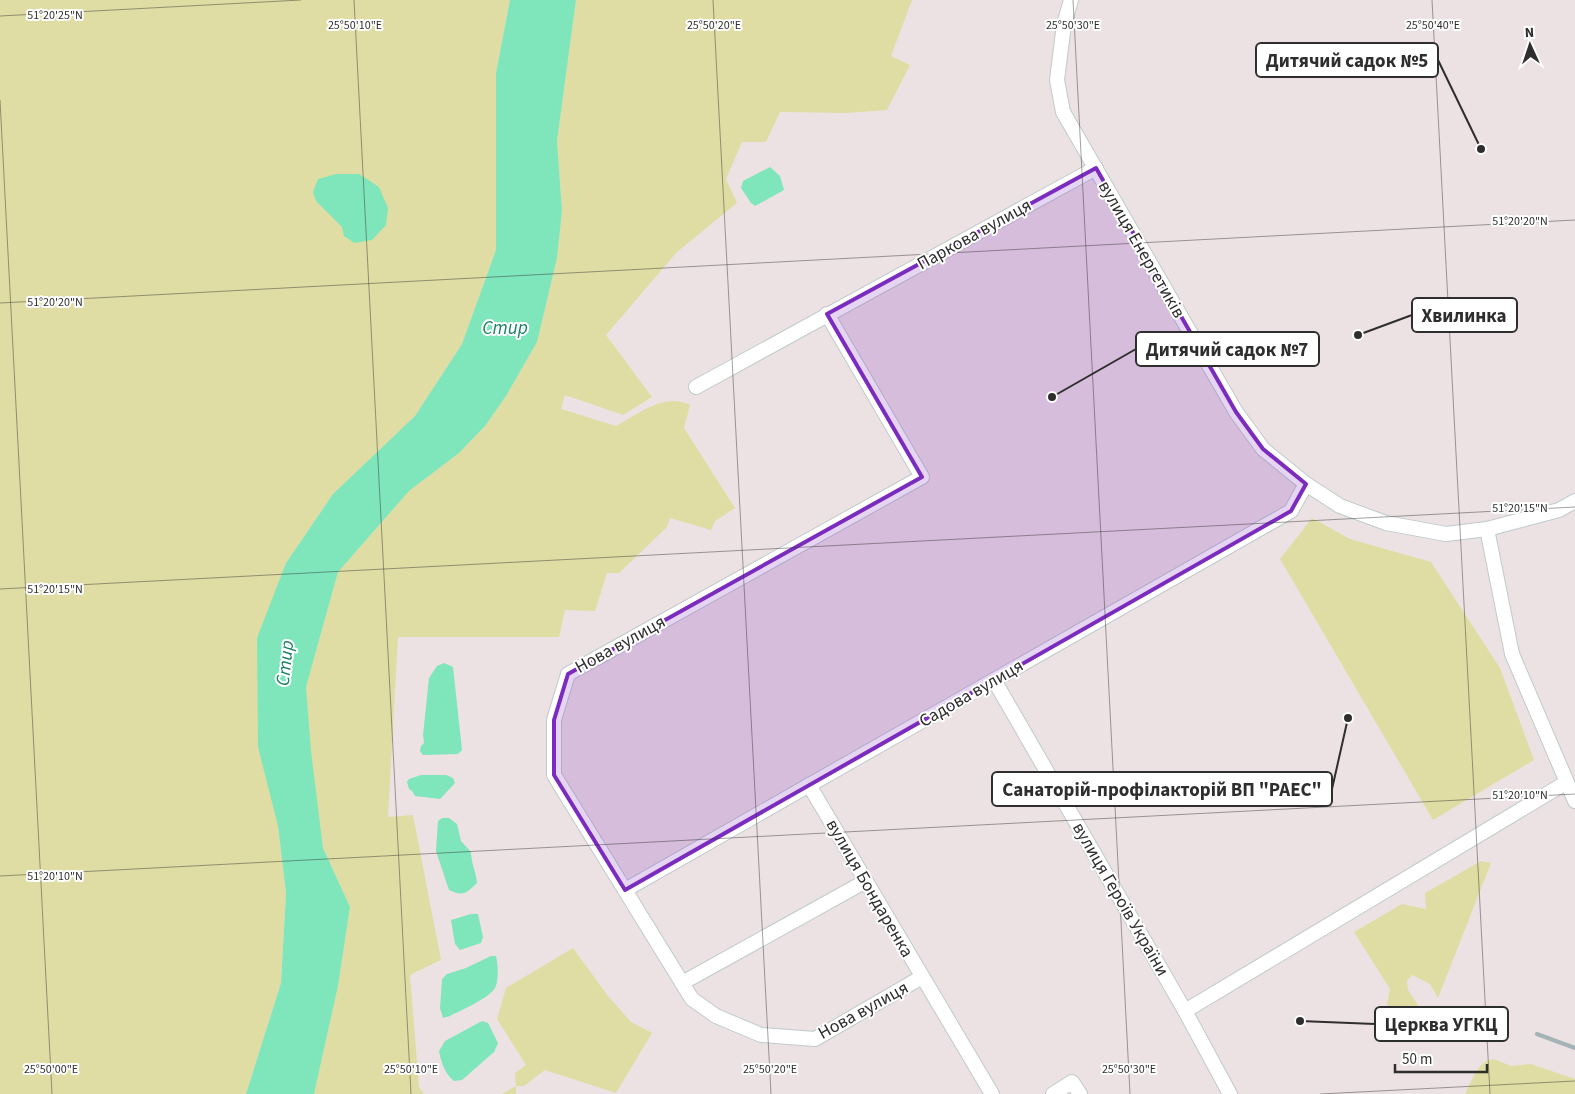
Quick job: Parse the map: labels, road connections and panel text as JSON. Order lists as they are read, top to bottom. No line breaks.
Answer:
{"streets":{"street":["Паркова вулиця","вулиця Енергетиків","Нова вулиця","Садова вулиця","вулиця Бондаренка","вулиця Героїв України"]},"crossings":[["Паркова вулиця","вулиця Енергетиків"],["Паркова вулиця","Нова вулиця"],["вулиця Енергетиків","Садова вулиця"],["Нова вулиця","Садова вулиця"],["Нова вулиця","вулиця Бондаренка"],["Садова вулиця","вулиця Бондаренка"],["Садова вулиця","вулиця Героїв України"]],"water":["Стир"],"places":["Дитячий садок №5","Хвилинка","Дитячий садок №7","Санаторій-профілакторій ВП \"РАЕС\"","Церква УГКЦ"],"scale_bar":"50 m","north":"top","coordinates":["51°20'25\"N","25°50'10\"E","25°50'20\"E","25°50'30\"E","25°50'40\"E","51°20'20\"N","51°20'15\"N","51°20'10\"N","25°50'00\"E"]}
